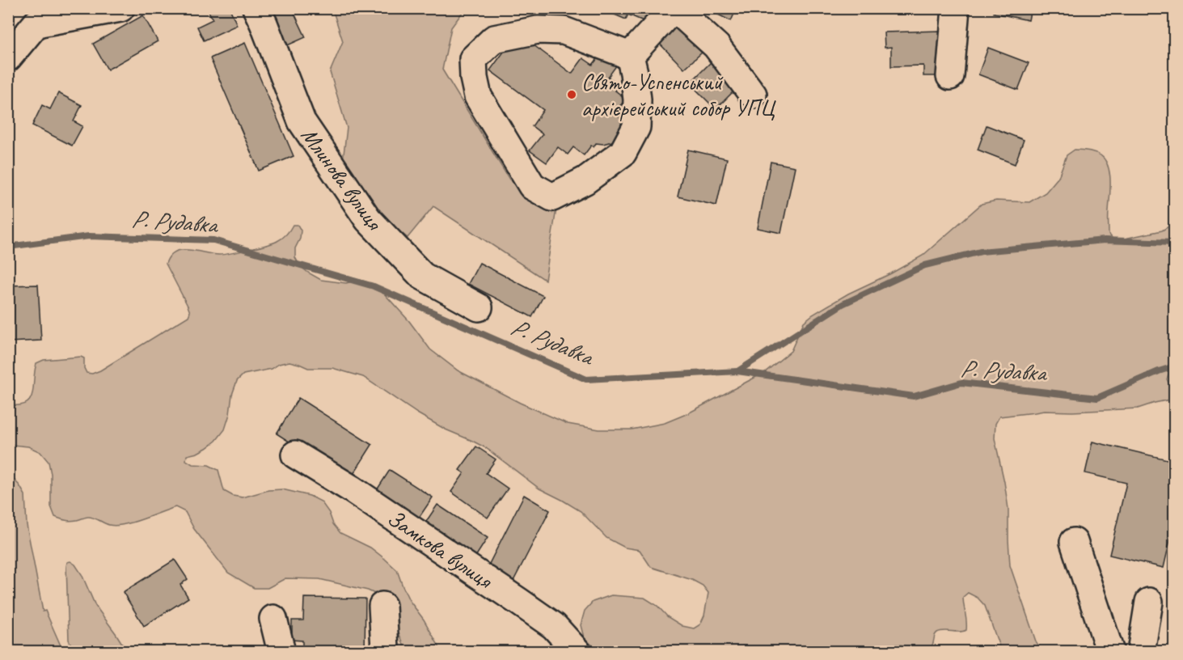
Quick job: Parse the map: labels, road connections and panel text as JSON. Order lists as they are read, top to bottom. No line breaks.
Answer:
{"streets":{"street":["Млинова вулиця","Замкова вулиця"]},"water":["Р. Рудавка"],"places":["Свято-Успенський архієрейський собор УПЦ"]}
